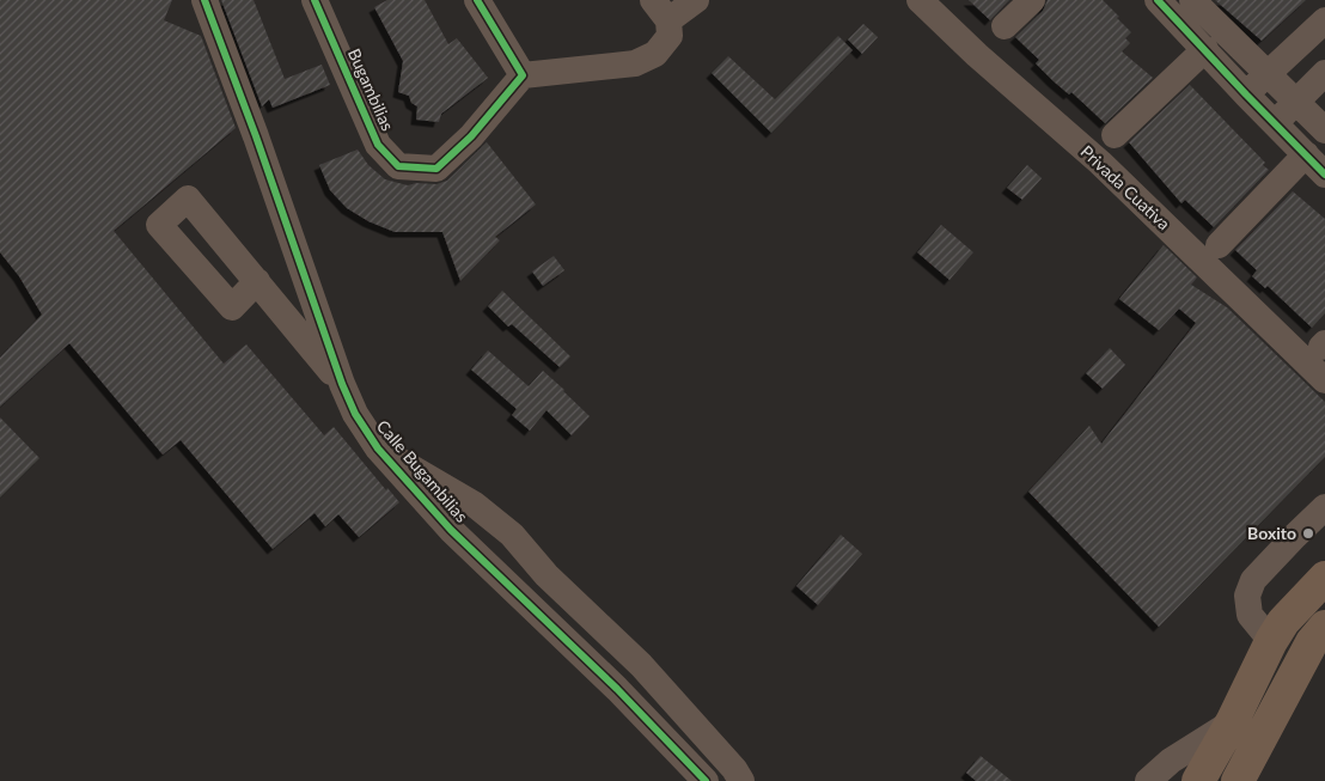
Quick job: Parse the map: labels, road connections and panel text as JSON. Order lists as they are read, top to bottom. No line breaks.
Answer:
{"streets":{"street":["Bugambilias","Privada Cuativa","Calle Bugambilias"]},"places":["Boxito"]}
